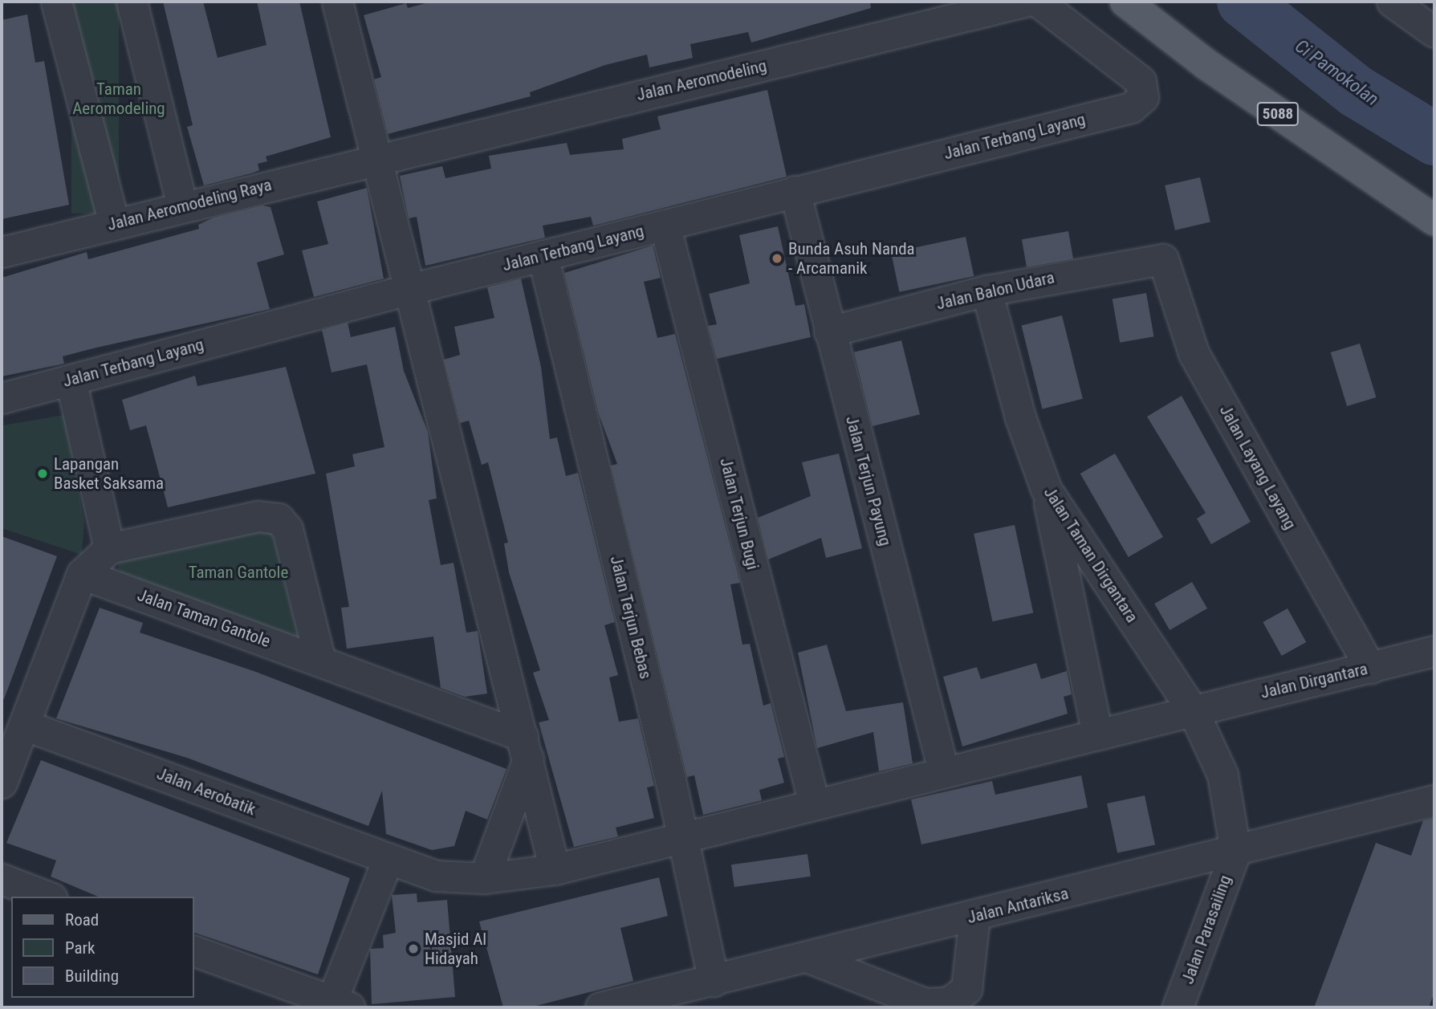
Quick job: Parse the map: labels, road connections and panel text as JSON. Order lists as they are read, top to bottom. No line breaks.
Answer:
{"streets":{"main road":["5088"],"street":["Jalan Aeromodeling","Jalan Terbang Layang","Jalan Aeromodeling Raya","Jalan Balon Udara","Jalan Layang Layang","Jalan Terjun Payung","Jalan Terjun Bugi","Jalan Taman Dirgantara","Jalan Terjun Bebas","Jalan Taman Gantole","Jalan Dirgantara","Jalan Aerobatik","Jalan Antariksa","Jalan Parasailing"]},"crossings":[["Jalan Aeromodeling","Jalan Aeromodeling Raya"],["Jalan Terbang Layang","Jalan Terjun Payung"],["Jalan Terbang Layang","Jalan Terjun Bugi"],["Jalan Terbang Layang","Jalan Terjun Bebas"],["Jalan Balon Udara","Jalan Layang Layang"],["Jalan Balon Udara","Jalan Terjun Payung"],["Jalan Balon Udara","Jalan Taman Dirgantara"],["Jalan Layang Layang","Jalan Dirgantara"],["Jalan Terjun Payung","Jalan Dirgantara"],["Jalan Terjun Bugi","Jalan Dirgantara"],["Jalan Terjun Bugi","Jalan Aerobatik"],["Jalan Taman Dirgantara","Jalan Dirgantara"],["Jalan Taman Dirgantara","Jalan Antariksa"],["Jalan Taman Dirgantara","Jalan Parasailing"],["Jalan Terjun Bebas","Jalan Aerobatik"],["Jalan Terjun Bebas","Jalan Antariksa"],["Jalan Dirgantara","Jalan Aerobatik"],["Jalan Antariksa","Jalan Parasailing"]],"water":["Ci Pamokolan"],"parks":["Taman Aeromodeling","Taman Gantole"],"places":["Bunda Asuh Nanda - Arcamanik","Lapangan Basket Saksama","Masjid Al Hidayah"],"legend":["Road","Park","Building"]}
